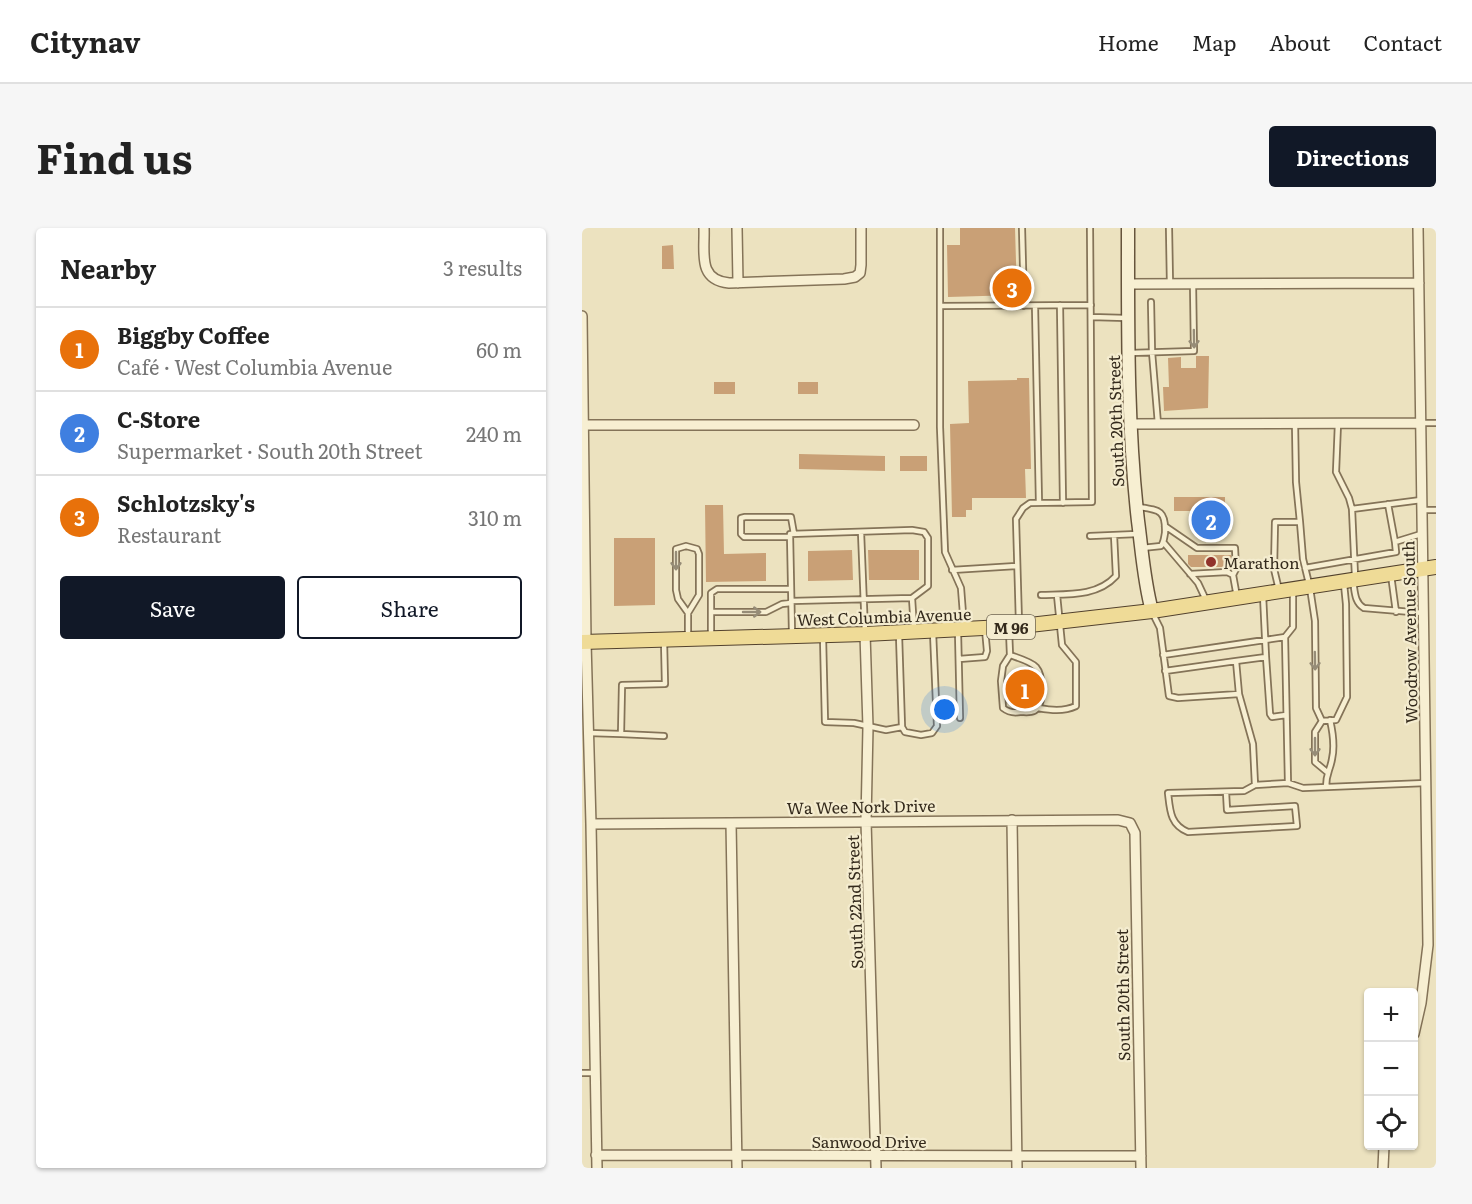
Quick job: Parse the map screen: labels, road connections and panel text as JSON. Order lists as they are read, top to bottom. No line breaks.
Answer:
{"streets":{"main road":["South 20th Street","West Columbia Avenue","M 96"],"street":["Woodrow Avenue South","Wa Wee Nork Drive","South 22nd Street","Sanwood Drive"]},"crossings":[["South 20th Street","West Columbia Avenue"],["South 20th Street","Wa Wee Nork Drive"],["South 20th Street","Sanwood Drive"],["West Columbia Avenue","Woodrow Avenue South"],["West Columbia Avenue","South 22nd Street"],["Wa Wee Nork Drive","South 22nd Street"],["South 22nd Street","Sanwood Drive"]],"places":["Marathon"],"page":{"header":"Citynav","nav":["Home","Map","About","Contact"],"title":"Find us","buttons":["Directions",["Save","Share"]],"heading":["Nearby","3 results"],"pins":["3","2","1"],"list":[{"mark":"1","name":"Biggby Coffee","note":"Café · West Columbia Avenue","value":"60 m"},{"mark":"2","name":"C-Store","note":"Supermarket · South 20th Street","value":"240 m"},{"mark":"3","name":"Schlotzsky's","note":"Restaurant","value":"310 m"}],"map_buttons":["+","−"]}}
